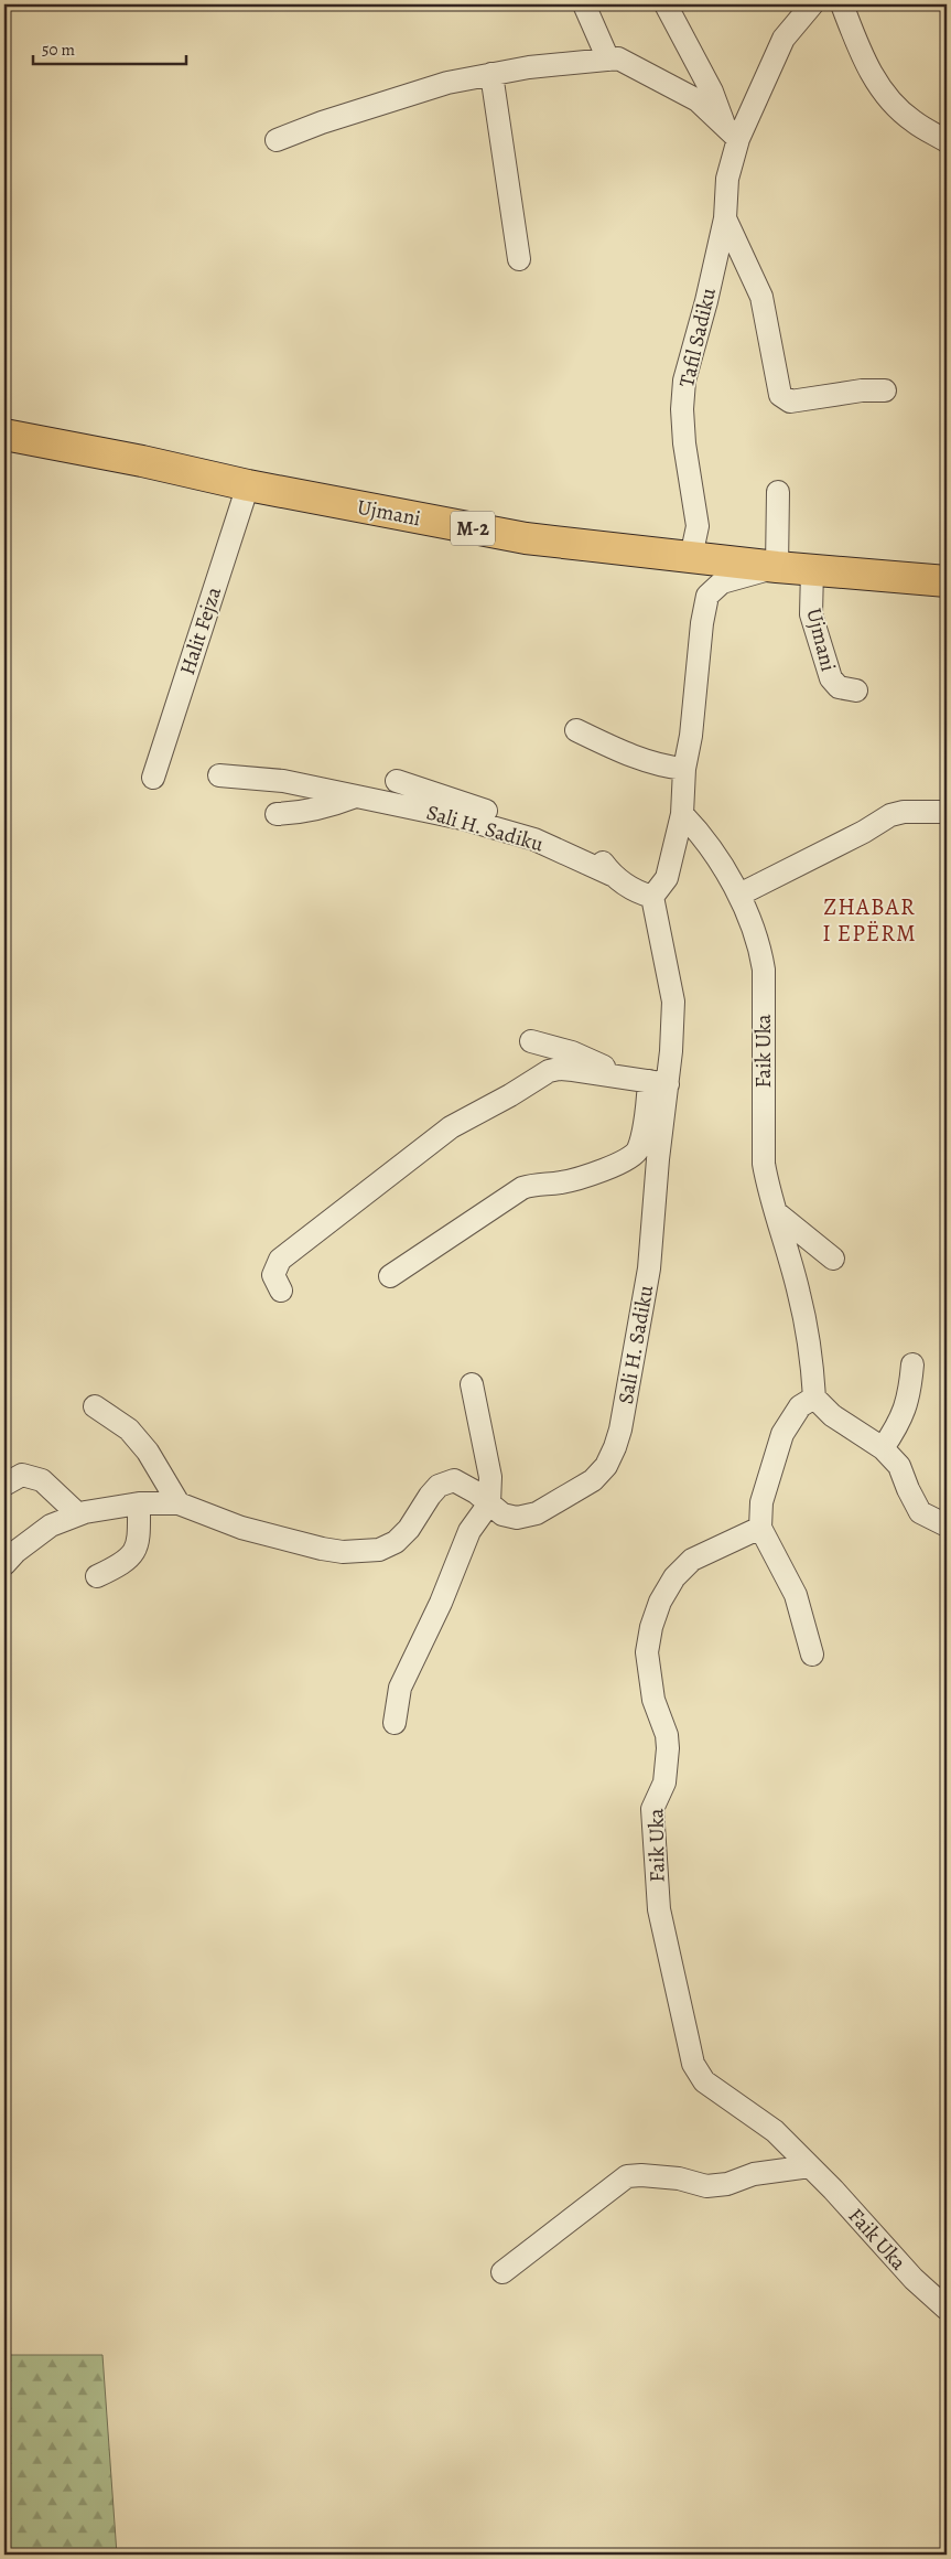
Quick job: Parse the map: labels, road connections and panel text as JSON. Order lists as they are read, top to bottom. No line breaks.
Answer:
{"streets":{"main road":["Ujmani","M-2"],"street":["Tafil Sadiku","Halit Fejza","Sali H. Sadiku","Faik Uka"]},"crossings":[["Tafil Sadiku","Ujmani"],["Ujmani","Halit Fejza"]],"districts":["ZHABAR I EPËRM"],"scale_bar":"50 m"}
